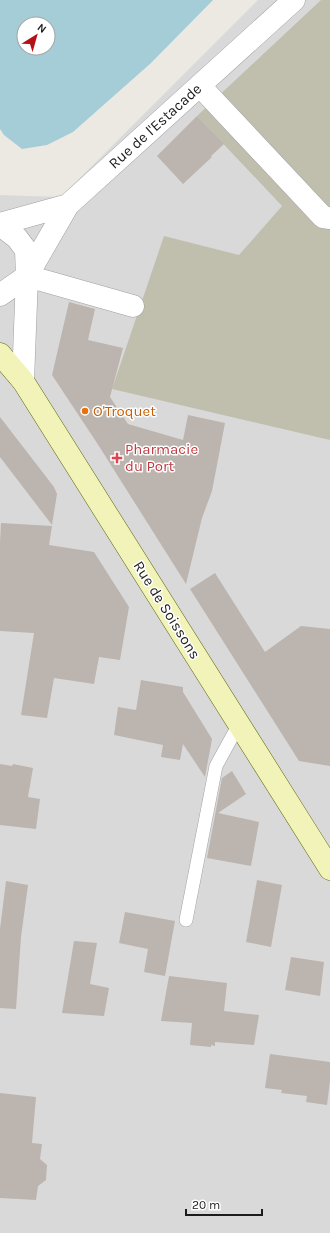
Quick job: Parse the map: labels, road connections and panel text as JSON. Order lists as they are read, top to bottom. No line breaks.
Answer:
{"streets":{"main road":["Rue de Soissons"],"street":["Rue de l'Estacade"]},"places":{"other":["O'Troquet"],"health":["Pharmacie du Port"]},"scale_bar":"20 m","north":"top right"}
